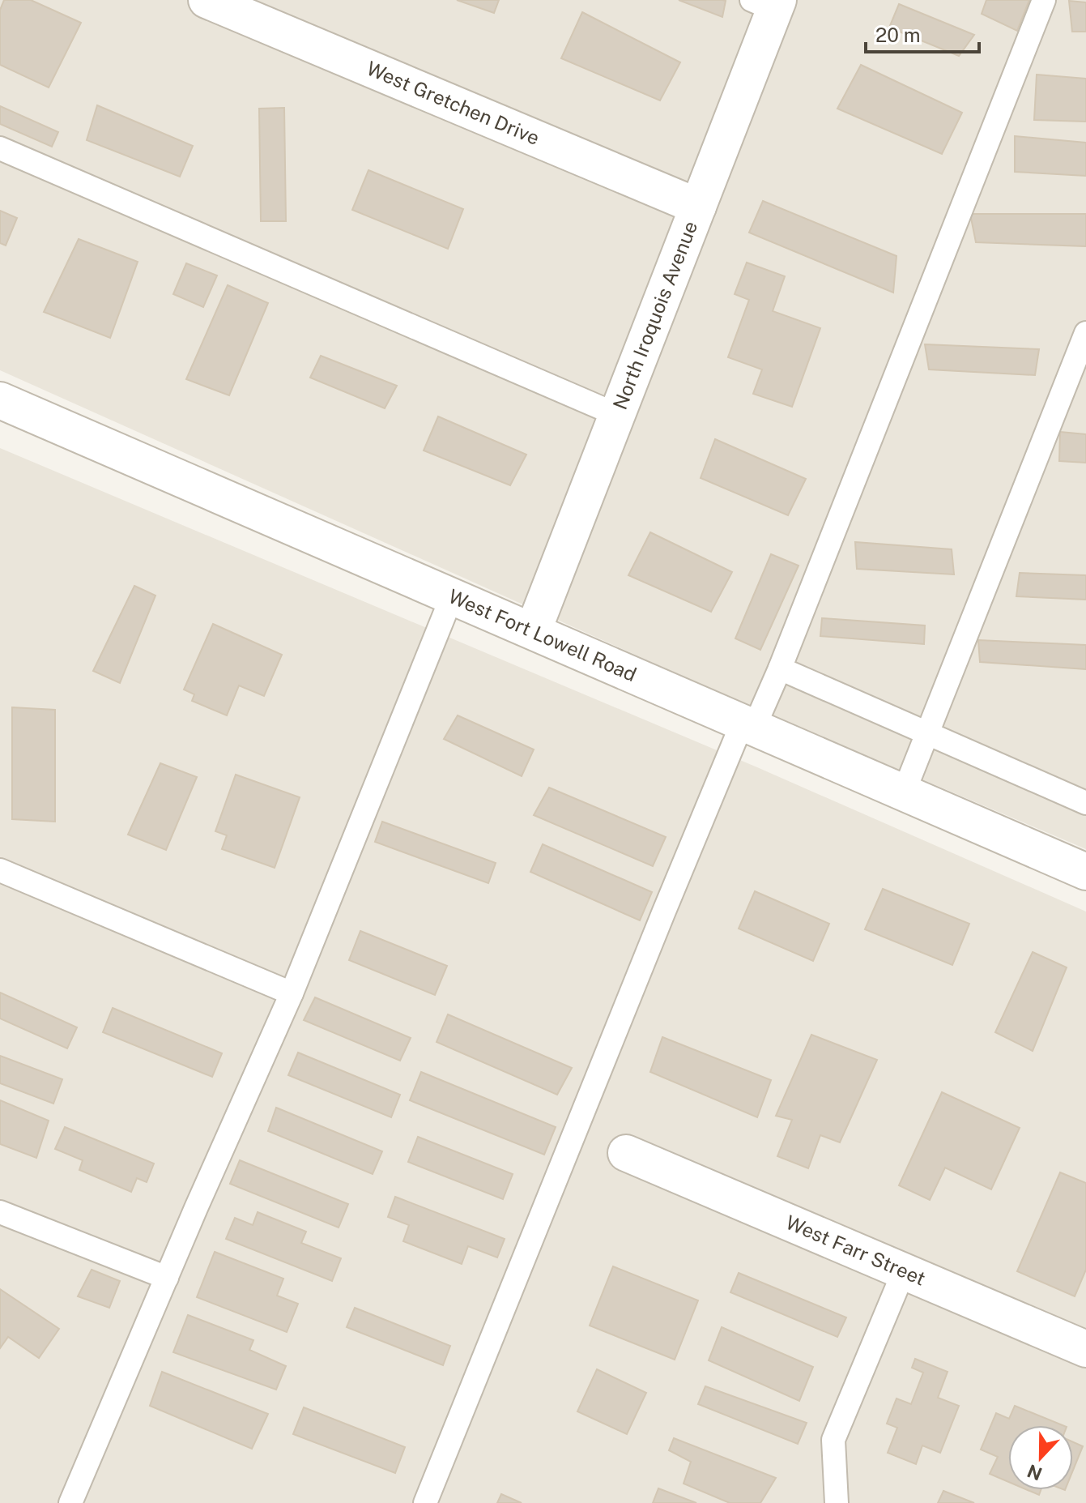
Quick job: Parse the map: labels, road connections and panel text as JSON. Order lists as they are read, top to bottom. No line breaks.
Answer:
{"streets":{"street":["West Gretchen Drive","North Iroquois Avenue","West Fort Lowell Road","West Farr Street"]},"crossings":[["West Gretchen Drive","North Iroquois Avenue"],["North Iroquois Avenue","West Fort Lowell Road"]],"scale_bar":"20 m","north":"bottom"}
